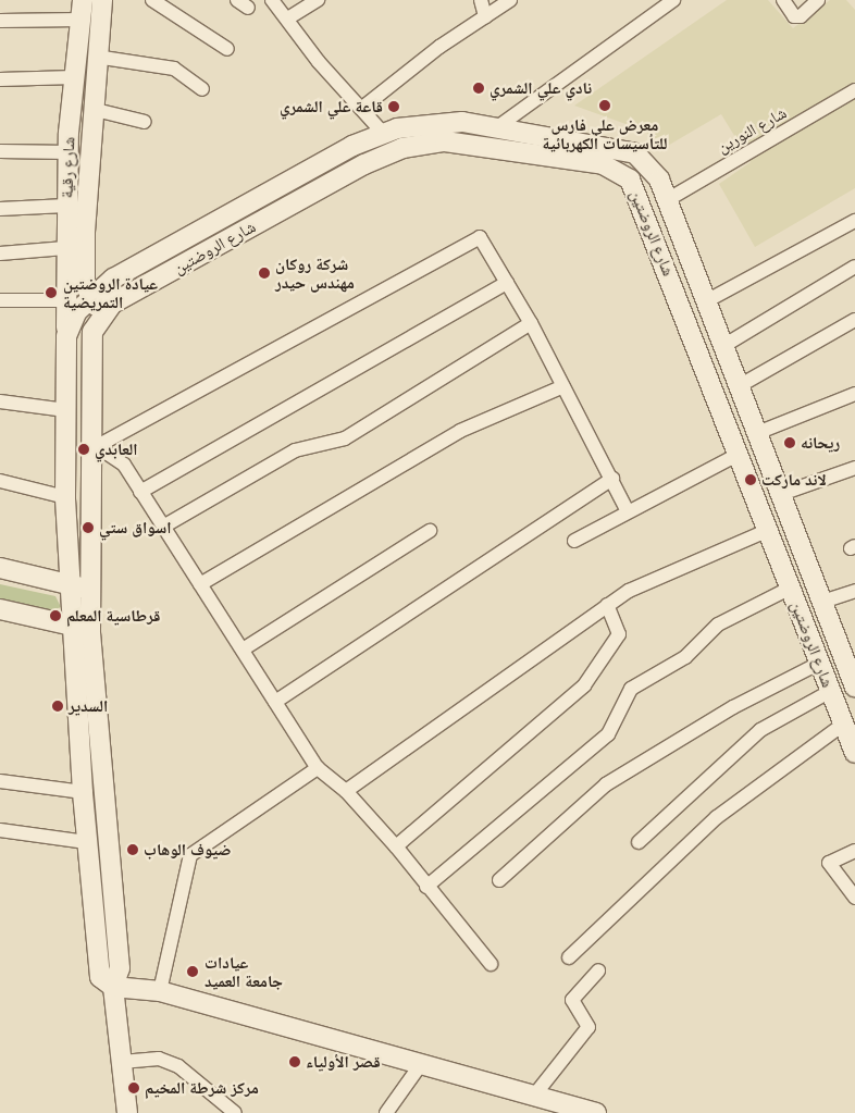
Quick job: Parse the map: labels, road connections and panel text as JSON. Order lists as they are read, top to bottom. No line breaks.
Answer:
{"streets":{"main road":["شارع رقية","شارع الروضتين"],"street":["شارع النورين"]},"crossings":[["شارع النورين","شارع الروضتين"],["شارع رقية","شارع الروضتين"]],"places":["نادي علي الشمري","معرض علي فارس للتأسيسات الكهربائية","قاعة علي الشمري","شركة روكان مهندس حيدر","عيادة الروضتين التمريضية","ريحانه","العابدي","لاند ماركت","اسواق ستي","قرطاسية المعلم","السدير","ضيوف الوهاب","عيادات جامعة العميد","قصر الأولياء","مركز شرطة المخيم"]}
